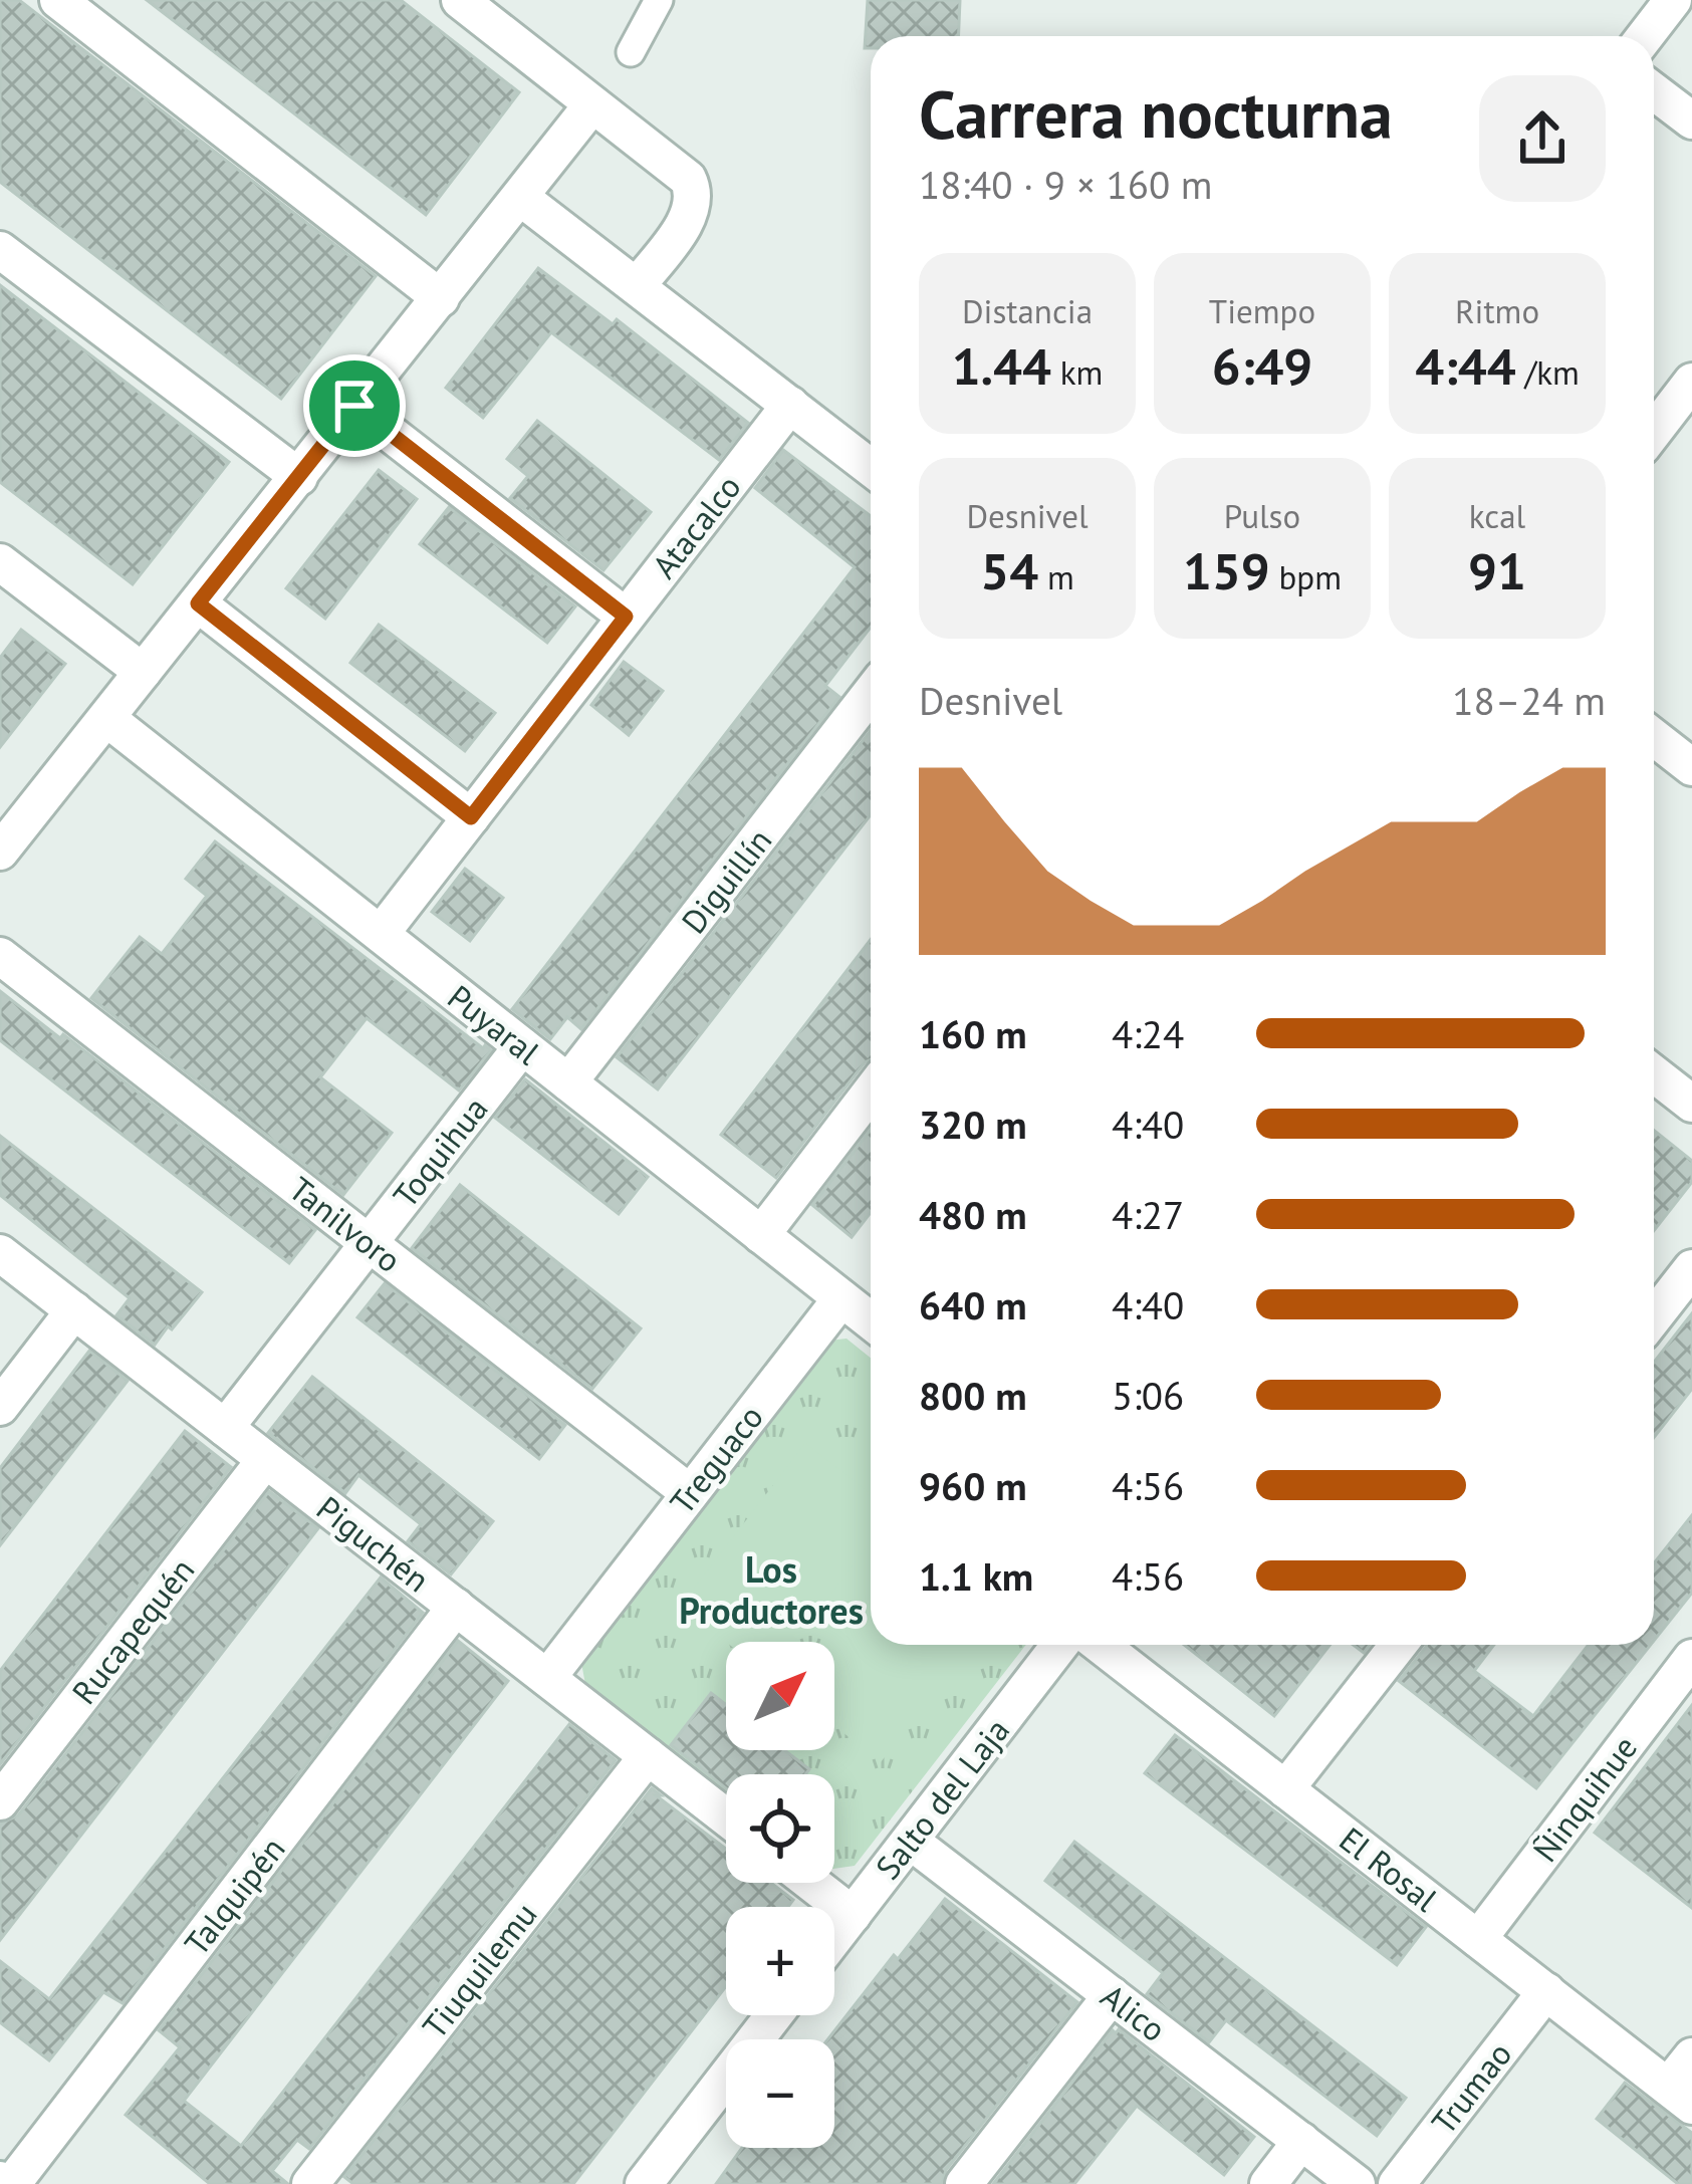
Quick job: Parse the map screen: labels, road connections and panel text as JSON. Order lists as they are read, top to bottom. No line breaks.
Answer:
{"streets":{"street":["Atacalco","Diguillín","Puyaral","Toquihua","Tanilvoro","Treguaco","Piguchén","Rucapequén","Salto del Laja","Ñinquihue","El Rosal","Talquipén","Tiuquilemu","Alico","Trumao"]},"crossings":[["Atacalco","Puyaral"],["Diguillín","Puyaral"],["Puyaral","Toquihua"],["Puyaral","Treguaco"],["Toquihua","Tanilvoro"],["Toquihua","Piguchén"],["Tanilvoro","Treguaco"],["Treguaco","Piguchén"],["Piguchén","Rucapequén"],["Piguchén","Talquipén"],["Piguchén","Tiuquilemu"],["Salto del Laja","Alico"],["Ñinquihue","El Rosal"],["El Rosal","Trumao"]],"districts":["Los Productores"],"north":"top right","page":{"heading":["Carrera nocturna","18:40 · 9 × 160 m"],"stats":[["Distancia","1.44 km"],["Tiempo","6:49"],["Ritmo","4:44 /km"],["Desnivel","54 m"],["Pulso","159 bpm"],["kcal","91"]],"chart":["Desnivel","18–24 m"],"list":[{"name":"160 m","note":"4:24"},{"name":"320 m","note":"4:40"},{"name":"480 m","note":"4:27"},{"name":"640 m","note":"4:40"},{"name":"800 m","note":"5:06"},{"name":"960 m","note":"4:56"},{"name":"1.1 km","note":"4:56"}],"map_buttons":["+","−"]}}
